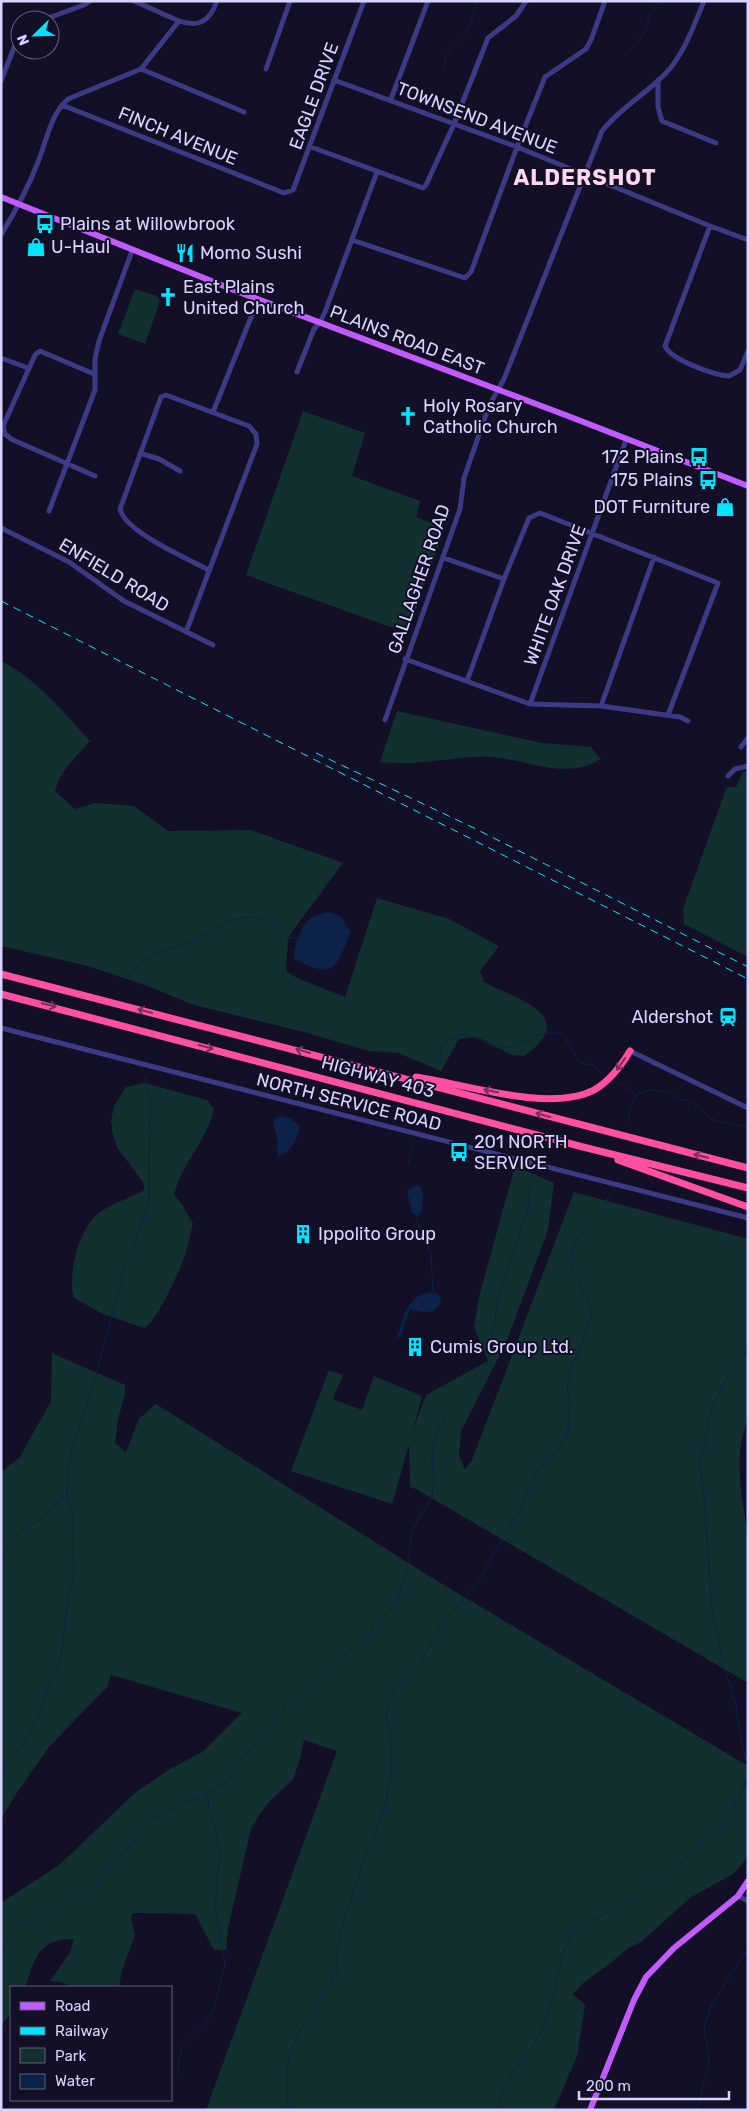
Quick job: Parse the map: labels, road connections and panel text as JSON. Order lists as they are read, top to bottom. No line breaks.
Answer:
{"streets":{"highway":["HIGHWAY 403"],"main road":["PLAINS ROAD EAST"],"street":["EAGLE DRIVE","TOWNSEND AVENUE","FINCH AVENUE","ENFIELD ROAD","GALLAGHER ROAD","WHITE OAK DRIVE","NORTH SERVICE ROAD"]},"crossings":[["EAGLE DRIVE","TOWNSEND AVENUE"],["EAGLE DRIVE","FINCH AVENUE"],["TOWNSEND AVENUE","GALLAGHER ROAD"],["PLAINS ROAD EAST","GALLAGHER ROAD"],["PLAINS ROAD EAST","WHITE OAK DRIVE"]],"districts":["ALDERSHOT"],"places":{"bus stop":["Plains at Willowbrook","172 Plains","175 Plains","201 NORTH SERVICE"],"shop":["U-Haul","DOT Furniture"],"restaurant":["Momo Sushi"],"church":["East Plains United Church","Holy Rosary Catholic Church"],"station":["Aldershot"],"building":["Ippolito Group","Cumis Group Ltd."]},"legend":["Road","Railway","Park","Water"],"scale_bar":"200 m","north":"bottom left"}
